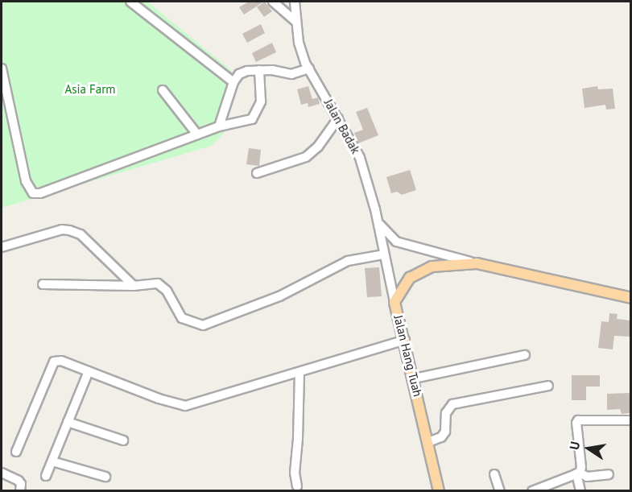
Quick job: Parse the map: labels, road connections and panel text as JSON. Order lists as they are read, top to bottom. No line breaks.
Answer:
{"streets":{"main road":["Jalan Hang Tuah"],"street":["Jalan Badak"]},"crossings":[["Jalan Badak","Jalan Hang Tuah"]],"parks":["Asia Farm"],"north":"left"}
